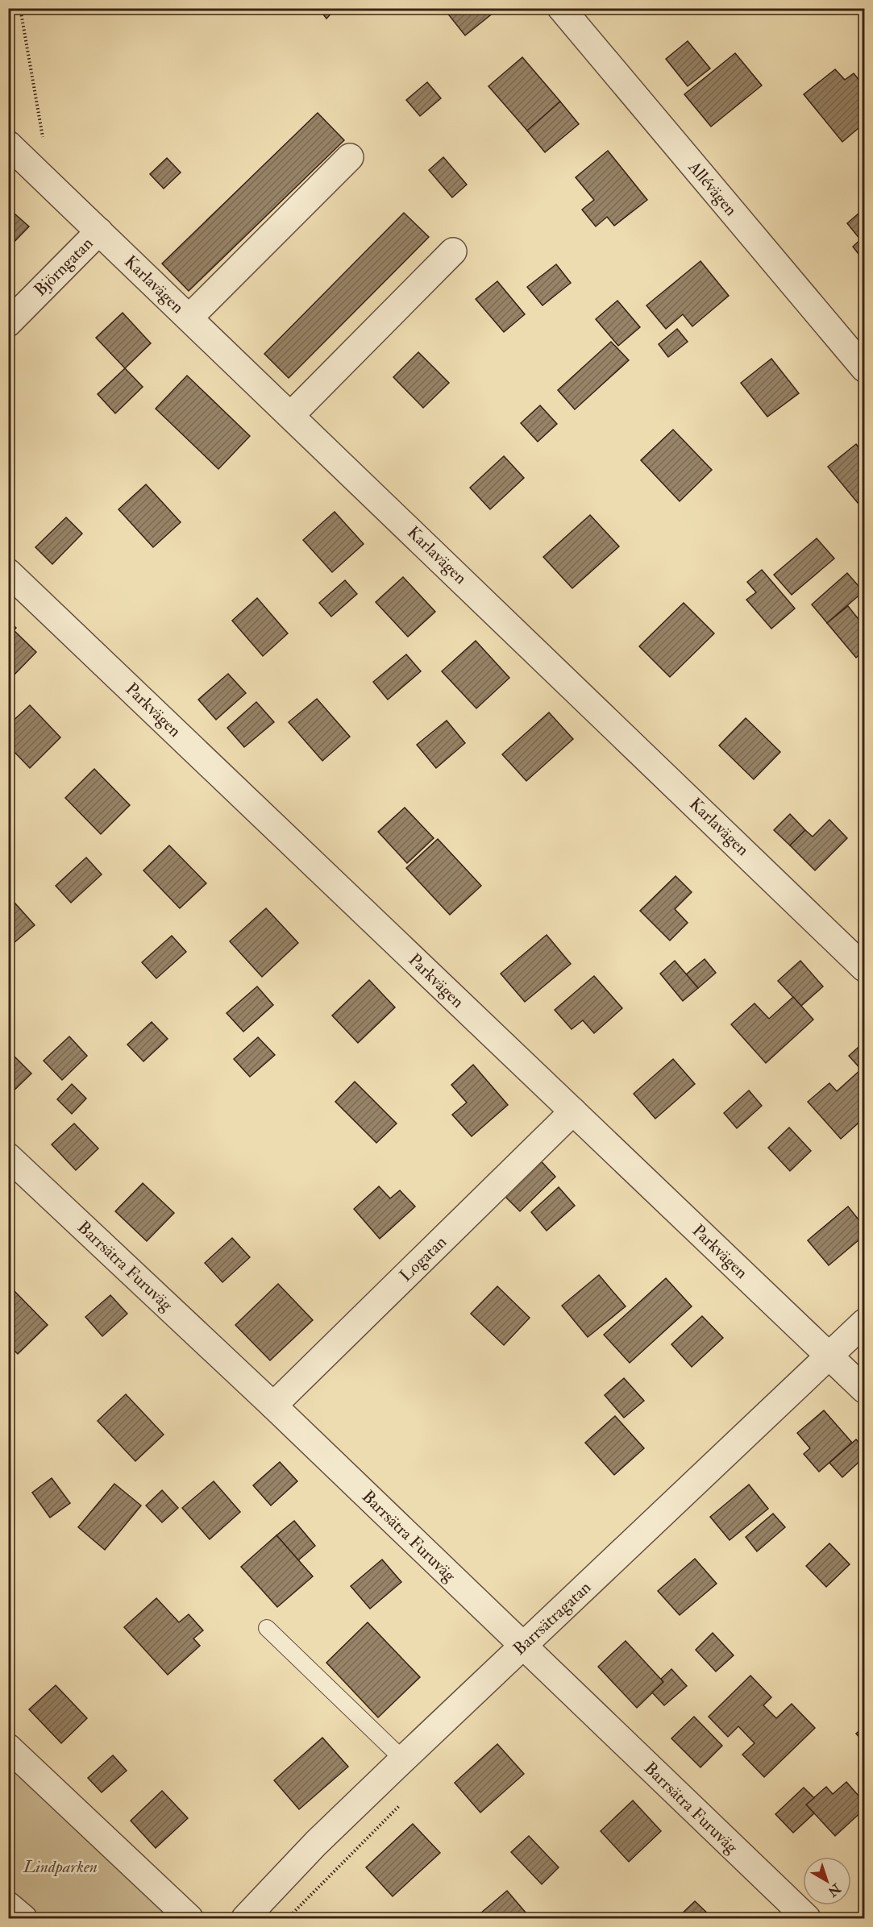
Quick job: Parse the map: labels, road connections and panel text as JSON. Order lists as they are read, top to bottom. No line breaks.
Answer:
{"streets":{"street":["Allévägen","Björngatan","Karlavägen","Parkvägen","Logatan","Barrsätra Furuväg","Barrsätragatan"]},"crossings":[["Björngatan","Karlavägen"],["Parkvägen","Logatan"],["Parkvägen","Barrsätragatan"],["Logatan","Barrsätra Furuväg"],["Barrsätra Furuväg","Barrsätragatan"]],"parks":["Lindparken"],"north":"bottom right"}
